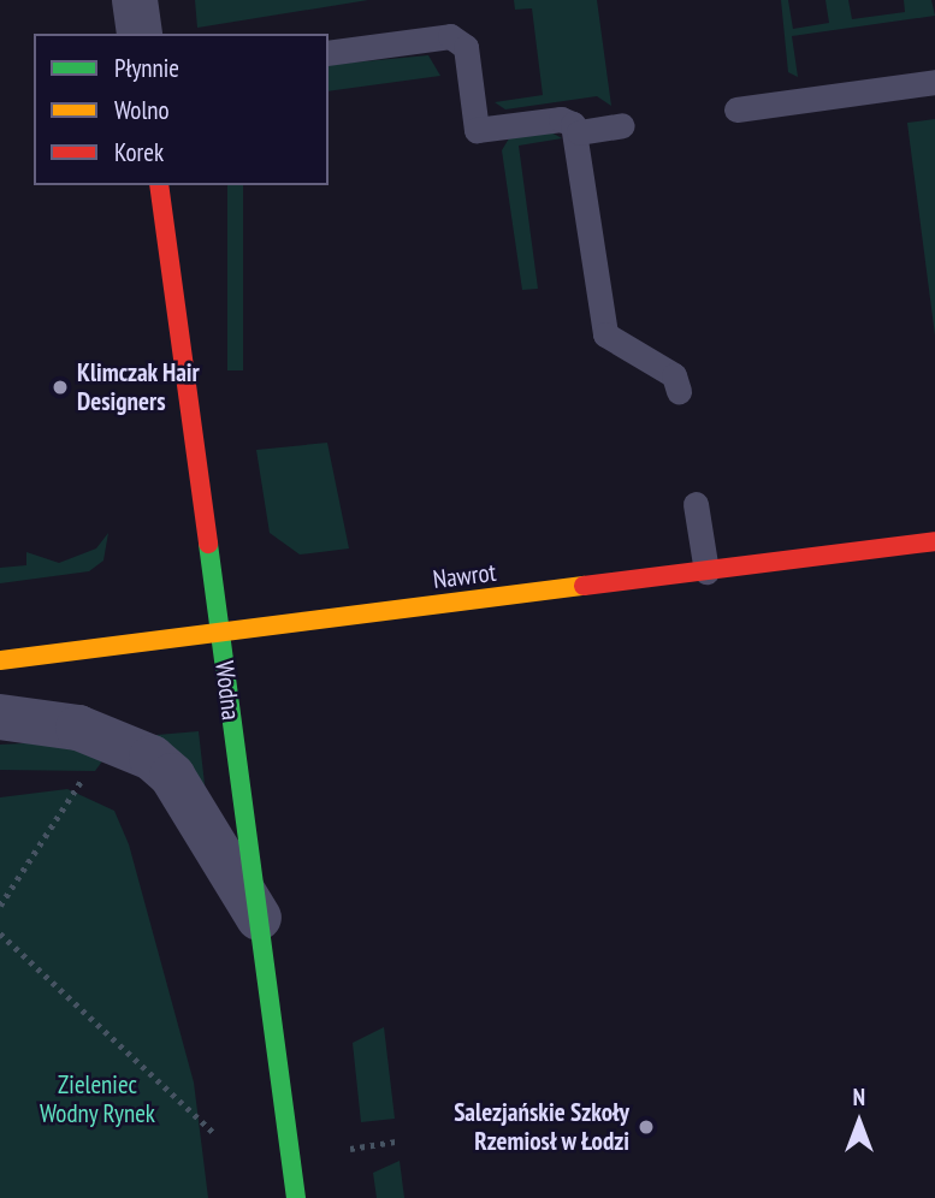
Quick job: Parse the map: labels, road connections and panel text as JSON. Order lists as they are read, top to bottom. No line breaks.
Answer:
{"streets":{"street":["Nawrot","Wodna"]},"crossings":[["Nawrot","Wodna"]],"parks":["Zieleniec Wodny Rynek"],"places":["Klimczak Hair Designers","Salezjańskie Szkoły Rzemiosł w Łodzi"],"legend":["Płynnie","Wolno","Korek"],"north":"top"}
